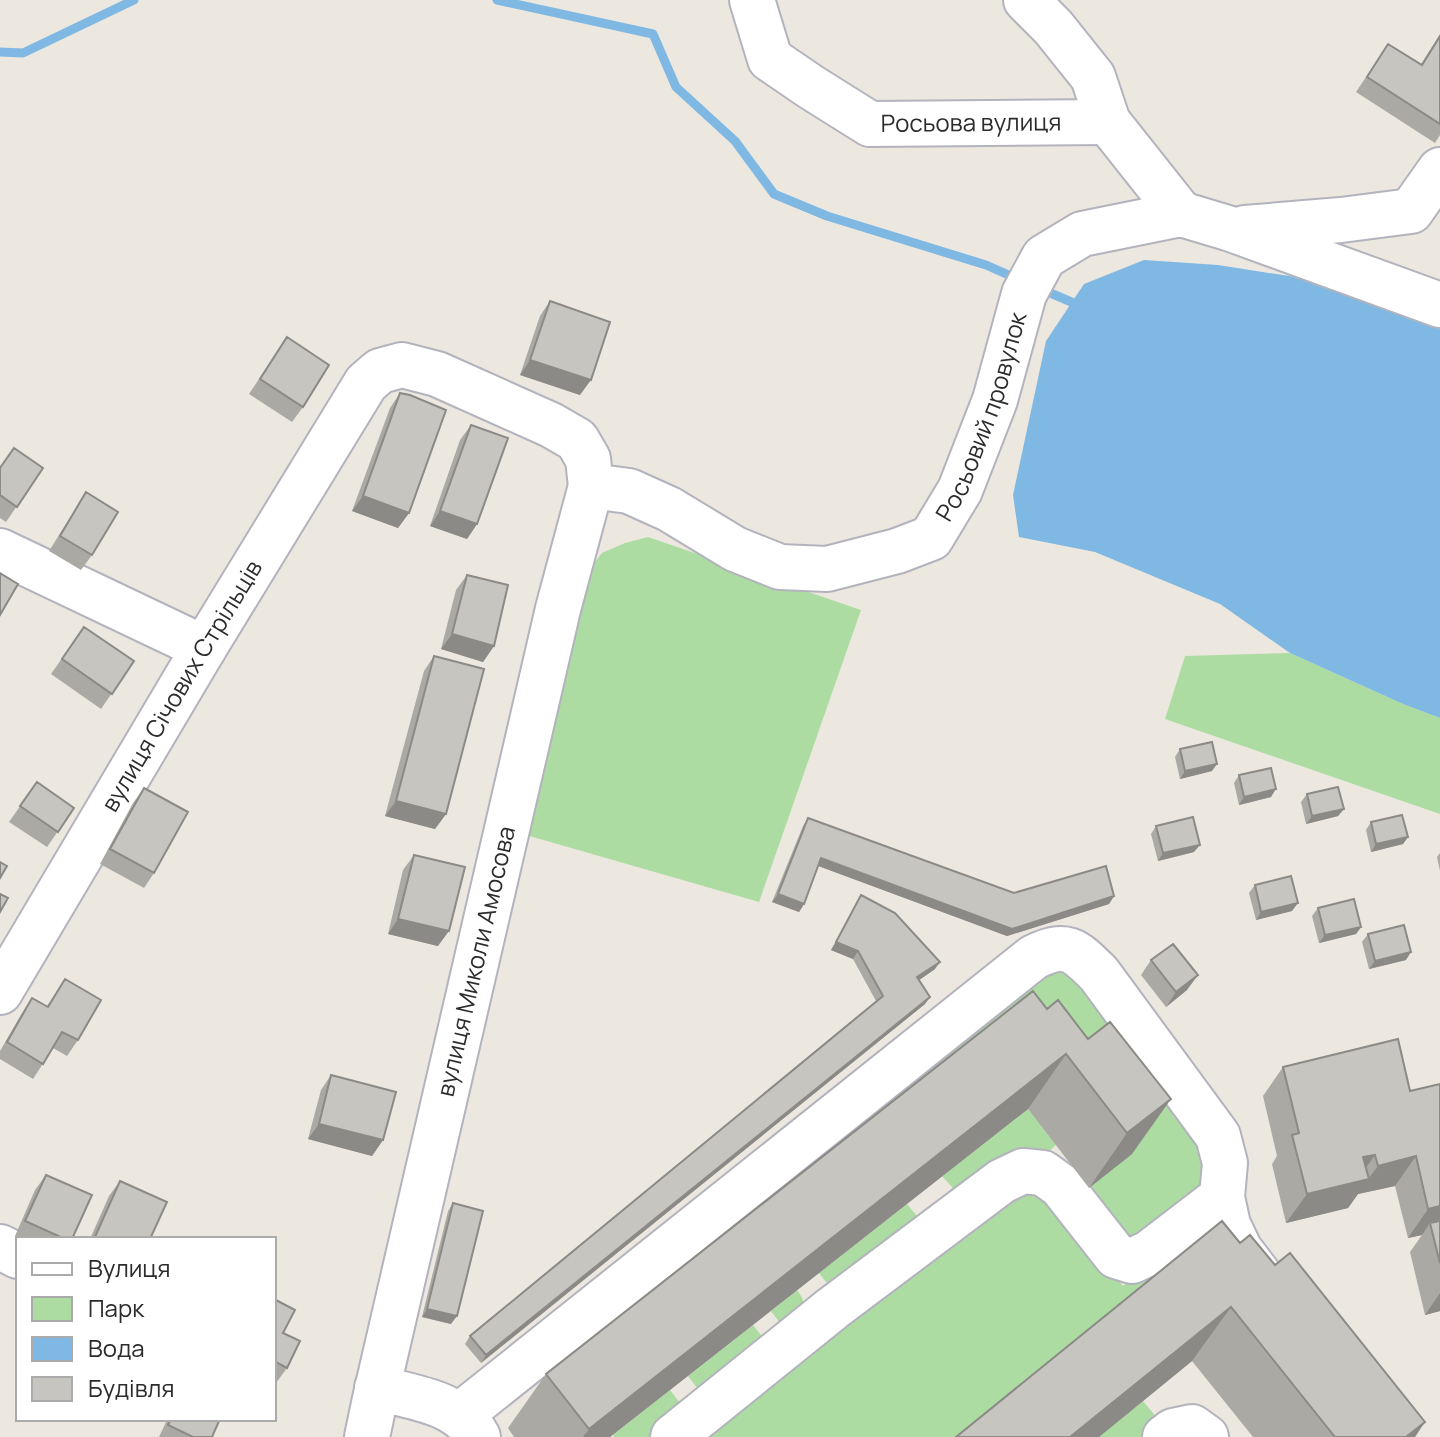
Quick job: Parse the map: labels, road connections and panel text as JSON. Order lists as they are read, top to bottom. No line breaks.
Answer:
{"streets":{"street":["Росьова вулиця","Росьовий провулок","вулиця Січових Стрільців","вулиця Миколи Амосова"]},"crossings":[["Росьовий провулок","вулиця Січових Стрільців"],["Росьовий провулок","вулиця Миколи Амосова"],["вулиця Січових Стрільців","вулиця Миколи Амосова"]],"legend":["Вулиця","Парк","Вода","Будівля"]}
